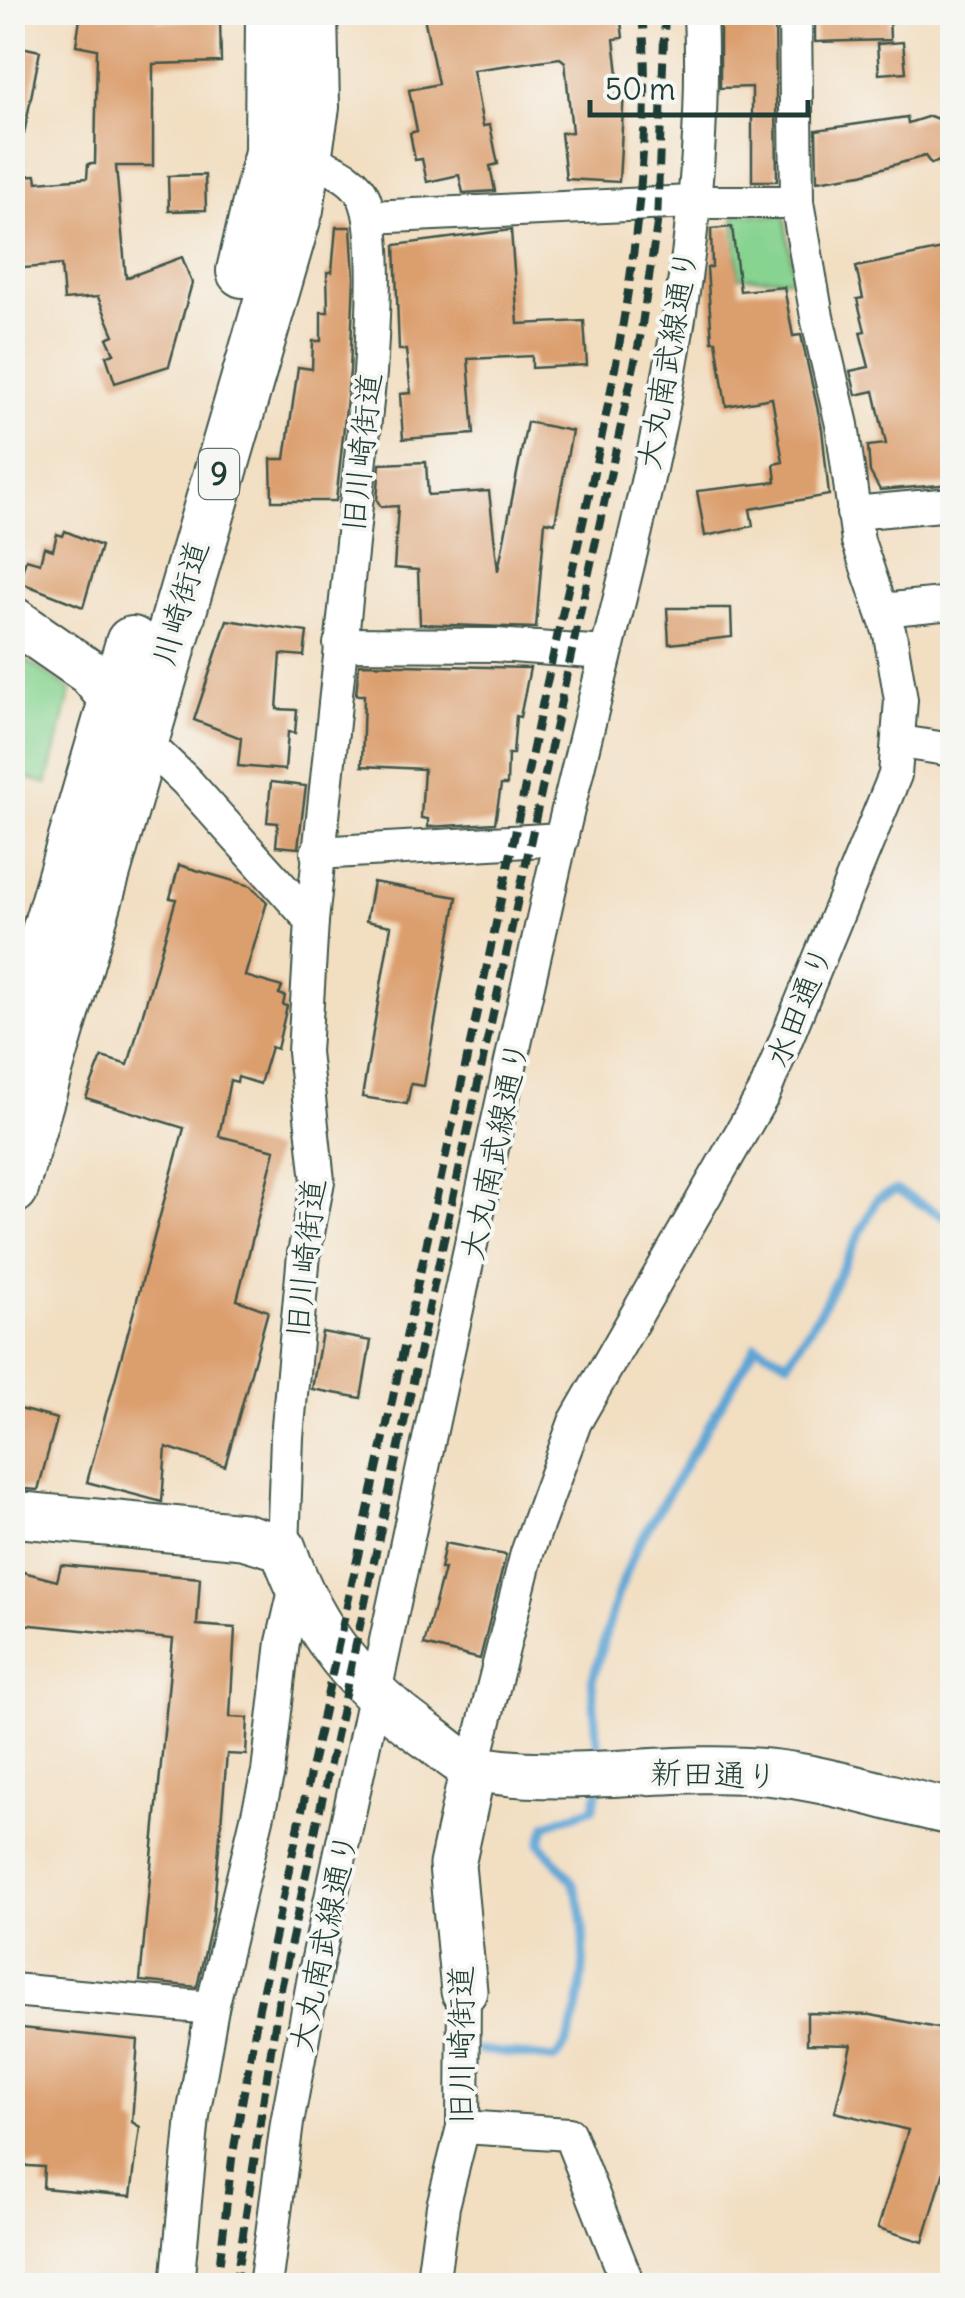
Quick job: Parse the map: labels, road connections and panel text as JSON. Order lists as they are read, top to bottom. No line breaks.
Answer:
{"streets":{"main road":["9","川崎街道"],"street":["大丸南武線通り","旧川崎街道","水田通り","新田通り"]},"crossings":[["大丸南武線通り","旧川崎街道"],["旧川崎街道","川崎街道"],["旧川崎街道","水田通り"],["旧川崎街道","新田通り"],["水田通り","新田通り"]],"scale_bar":"50 m"}
